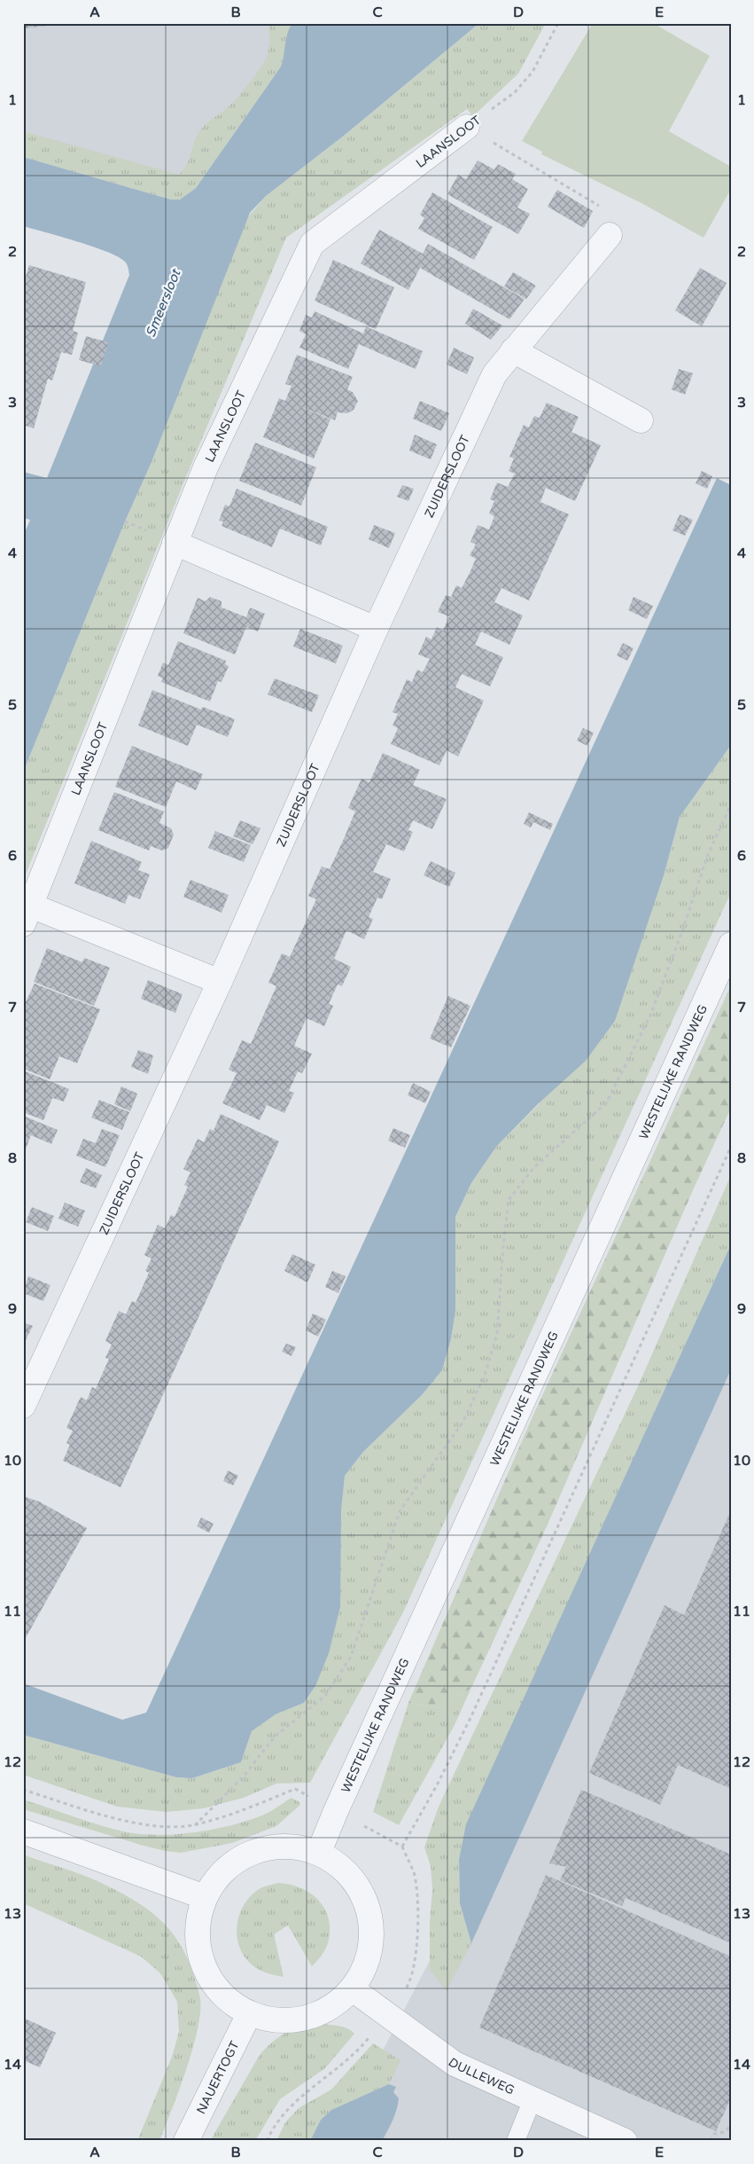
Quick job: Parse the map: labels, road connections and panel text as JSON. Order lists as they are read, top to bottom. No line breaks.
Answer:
{"streets":{"street":["LAANSLOOT","ZUIDERSLOOT","WESTELIJKE RANDWEG","DULLEWEG","NAUERTOGT"]},"water":["Smeersloot"],"grid":{"columns":["A","B","C","D","E"],"rows":["1","2","3","4","5","6","7","8","9","10","11","12","13","14"]}}
